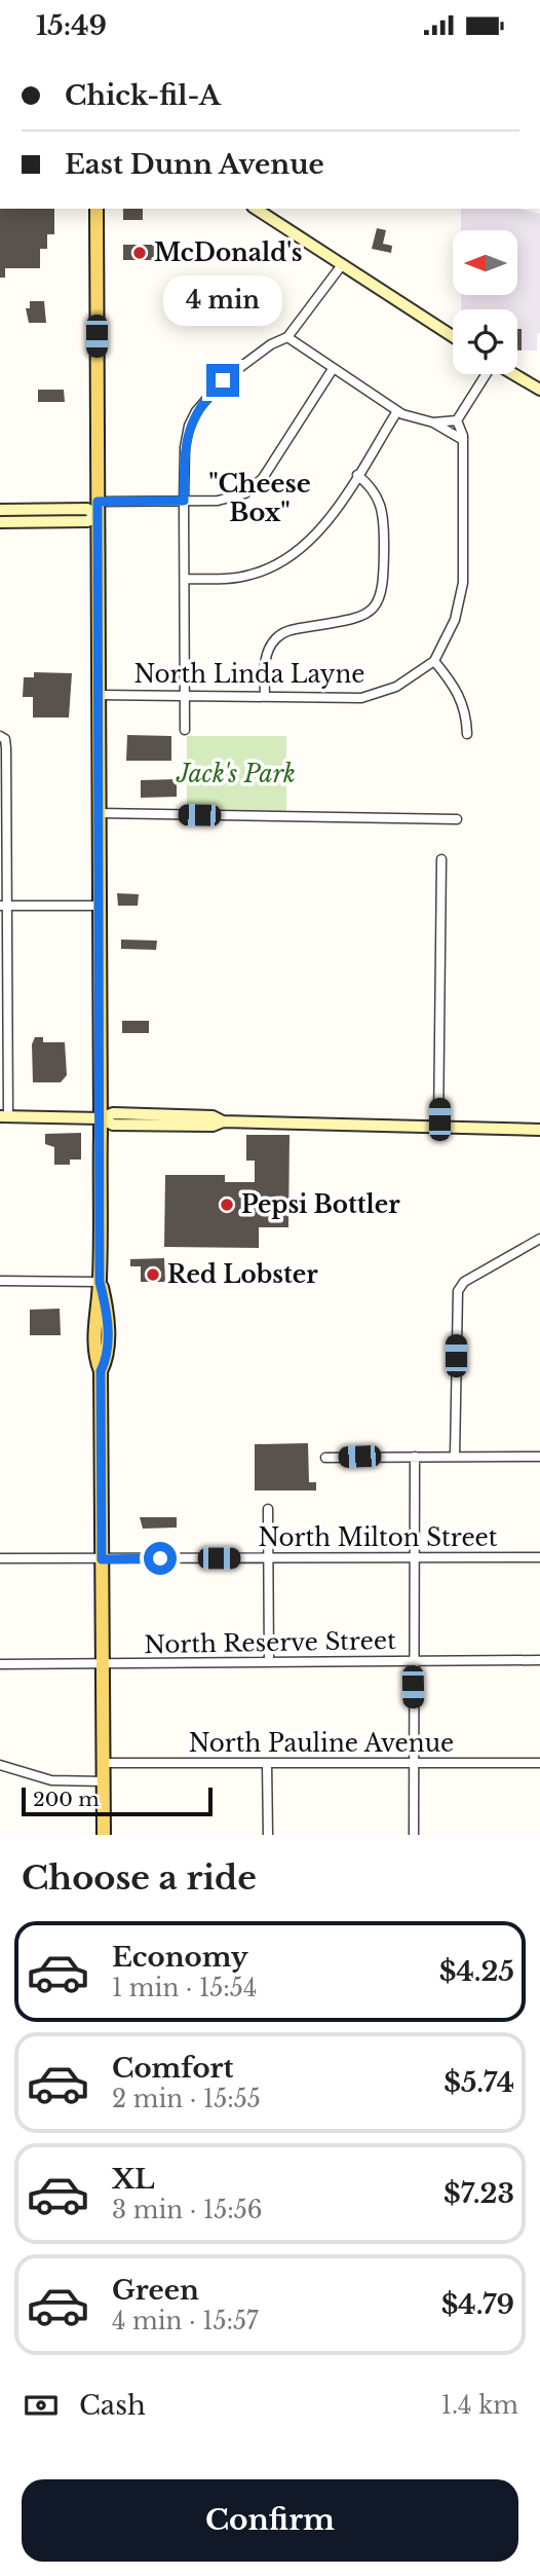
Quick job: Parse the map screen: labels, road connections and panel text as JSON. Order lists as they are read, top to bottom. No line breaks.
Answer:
{"streets":{"street":["North Linda Layne","North Milton Street","North Reserve Street","North Pauline Avenue"]},"districts":["\"Cheese Box\""],"parks":["Jack's Park"],"places":["McDonald's","Pepsi Bottler","Red Lobster"],"scale_bar":"200 m","north":"left","page":{"status":"15:49","banner":["Chick-fil-A","East Dunn Avenue"],"bubble":"4 min","scale":"200 m","heading":"Choose a ride","list":[{"name":"Economy","note":"1 min · 15:54","value":"$4.25"},{"name":"Comfort","note":"2 min · 15:55","value":"$5.74"},{"name":"XL","note":"3 min · 15:56","value":"$7.23"},{"name":"Green","note":"4 min · 15:57","value":"$4.79"}],"pay":["Cash","1.4 km"],"buttons":"Confirm"}}
